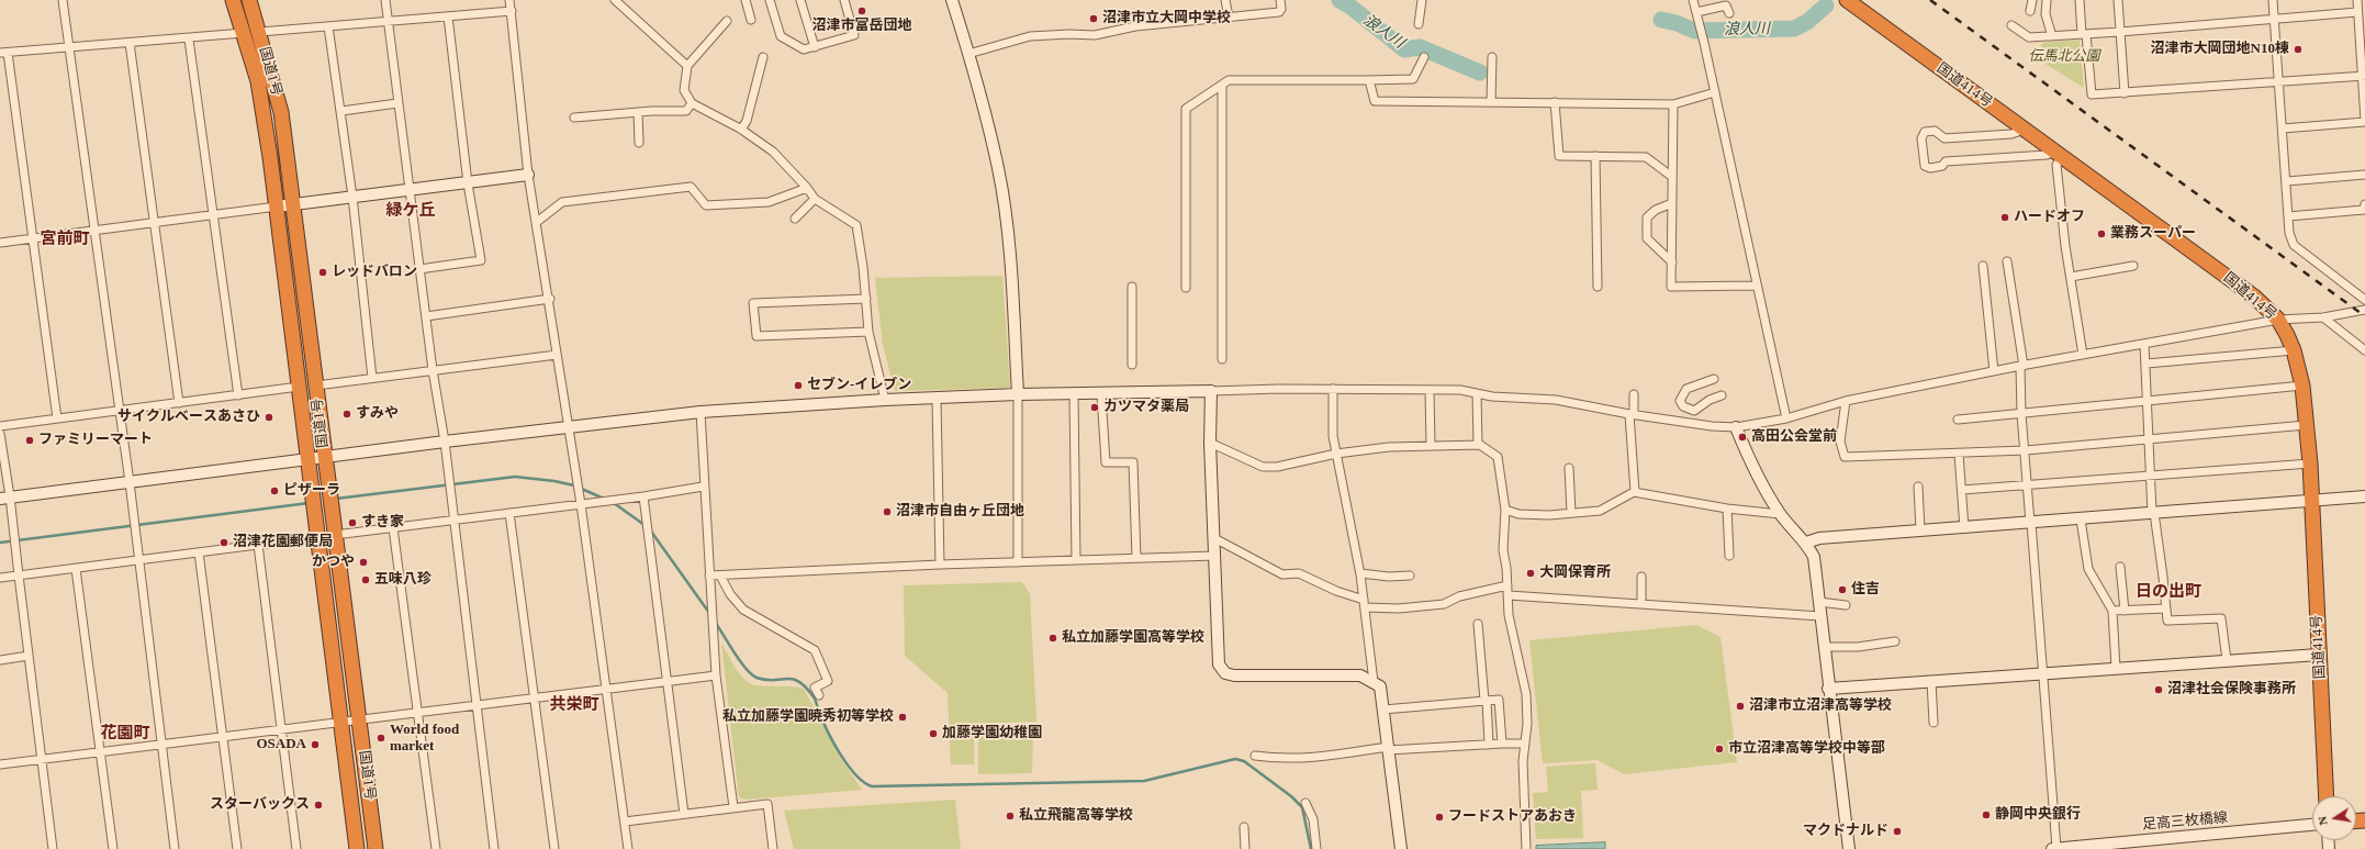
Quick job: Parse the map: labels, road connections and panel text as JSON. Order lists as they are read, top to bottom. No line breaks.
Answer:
{"streets":{"highway":["国道1号","国道414号"],"street":["足高三枚橋線"]},"districts":["緑ケ丘","宮前町","日の出町","共栄町","花園町"],"water":["浪人川"],"parks":["伝馬北公園"],"places":["沼津市富岳団地","沼津市立大岡中学校","沼津市大岡団地N10棟","ハードオフ","業務スーパー","レッドバロン","セブン-イレブン","カツマタ薬局","すみや","サイクルベースあさひ","高田公会堂前","ファミリーマート","ピザーラ","沼津市自由ヶ丘団地","すき家","沼津花園郵便局","かつや","大岡保育所","五味八珍","住吉","私立加藤学園高等学校","沼津社会保険事務所","沼津市立沼津高等学校","私立加藤学園暁秀初等学校","加藤学園幼稚園","World food market","OSADA","市立沼津高等学校中等部","スターバックス","静岡中央銀行","私立飛龍高等学校","フードストアあおき","マクドナルド"],"north":"left"}
